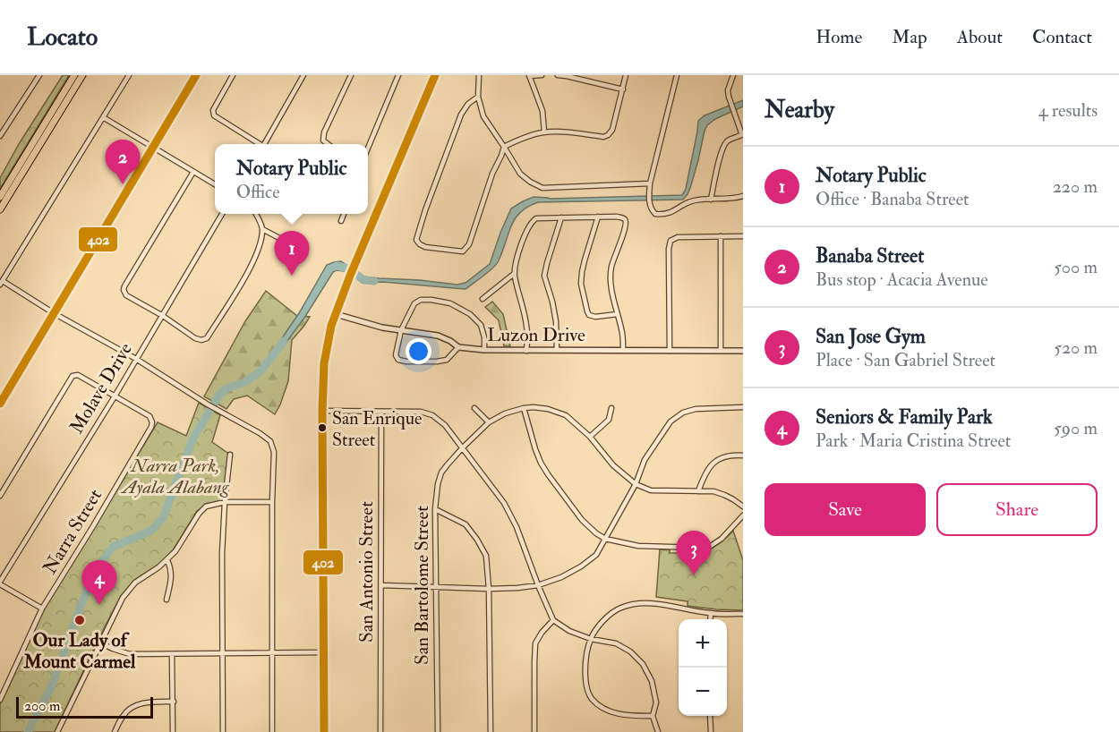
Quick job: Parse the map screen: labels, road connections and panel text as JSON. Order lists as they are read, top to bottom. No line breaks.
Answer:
{"streets":{"street":["Luzon Drive","Molave Drive","Narra Street","San Antonio Street","San Bartolome Street"]},"crossings":[["Molave Drive","Narra Street"]],"parks":["Narra Park, Ayala Alabang"],"places":["San Enrique Street","Our Lady of Mount Carmel"],"lines":["transit line 402"],"scale_bar":"200 m","page":{"header":"Locato","nav":["Home","Map","About","Contact"],"heading":["Nearby","4 results"],"pins":["2","1","3","4"],"popup":["Notary Public","Office"],"list":[{"mark":"1","name":"Notary Public","note":"Office · Banaba Street","value":"220 m"},{"mark":"2","name":"Banaba Street","note":"Bus stop · Acacia Avenue","value":"500 m"},{"mark":"3","name":"San Jose Gym","note":"Place · San Gabriel Street","value":"520 m"},{"mark":"4","name":"Seniors & Family Park","note":"Park · Maria Cristina Street","value":"590 m"}],"buttons":["Save","Share"],"map_buttons":["+","−"],"scale":"200 m"}}
